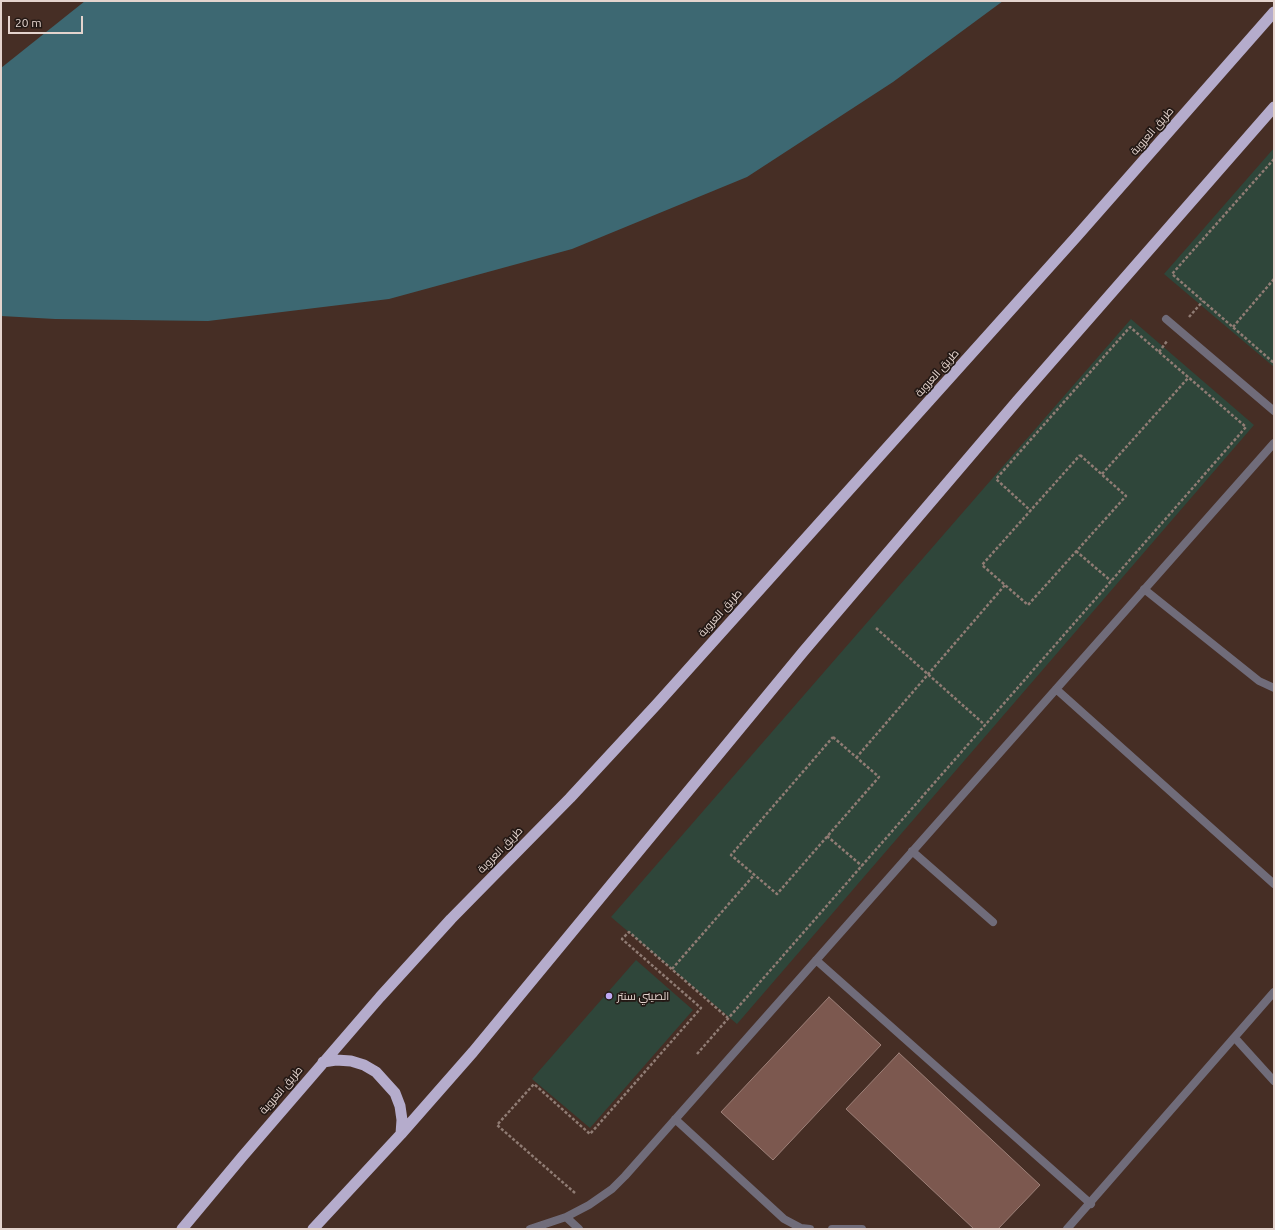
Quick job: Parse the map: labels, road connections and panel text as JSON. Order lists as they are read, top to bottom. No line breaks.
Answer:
{"streets":{"highway":["طريق العروبة"]},"places":["الصيني سنتر"],"scale_bar":"20 m"}
